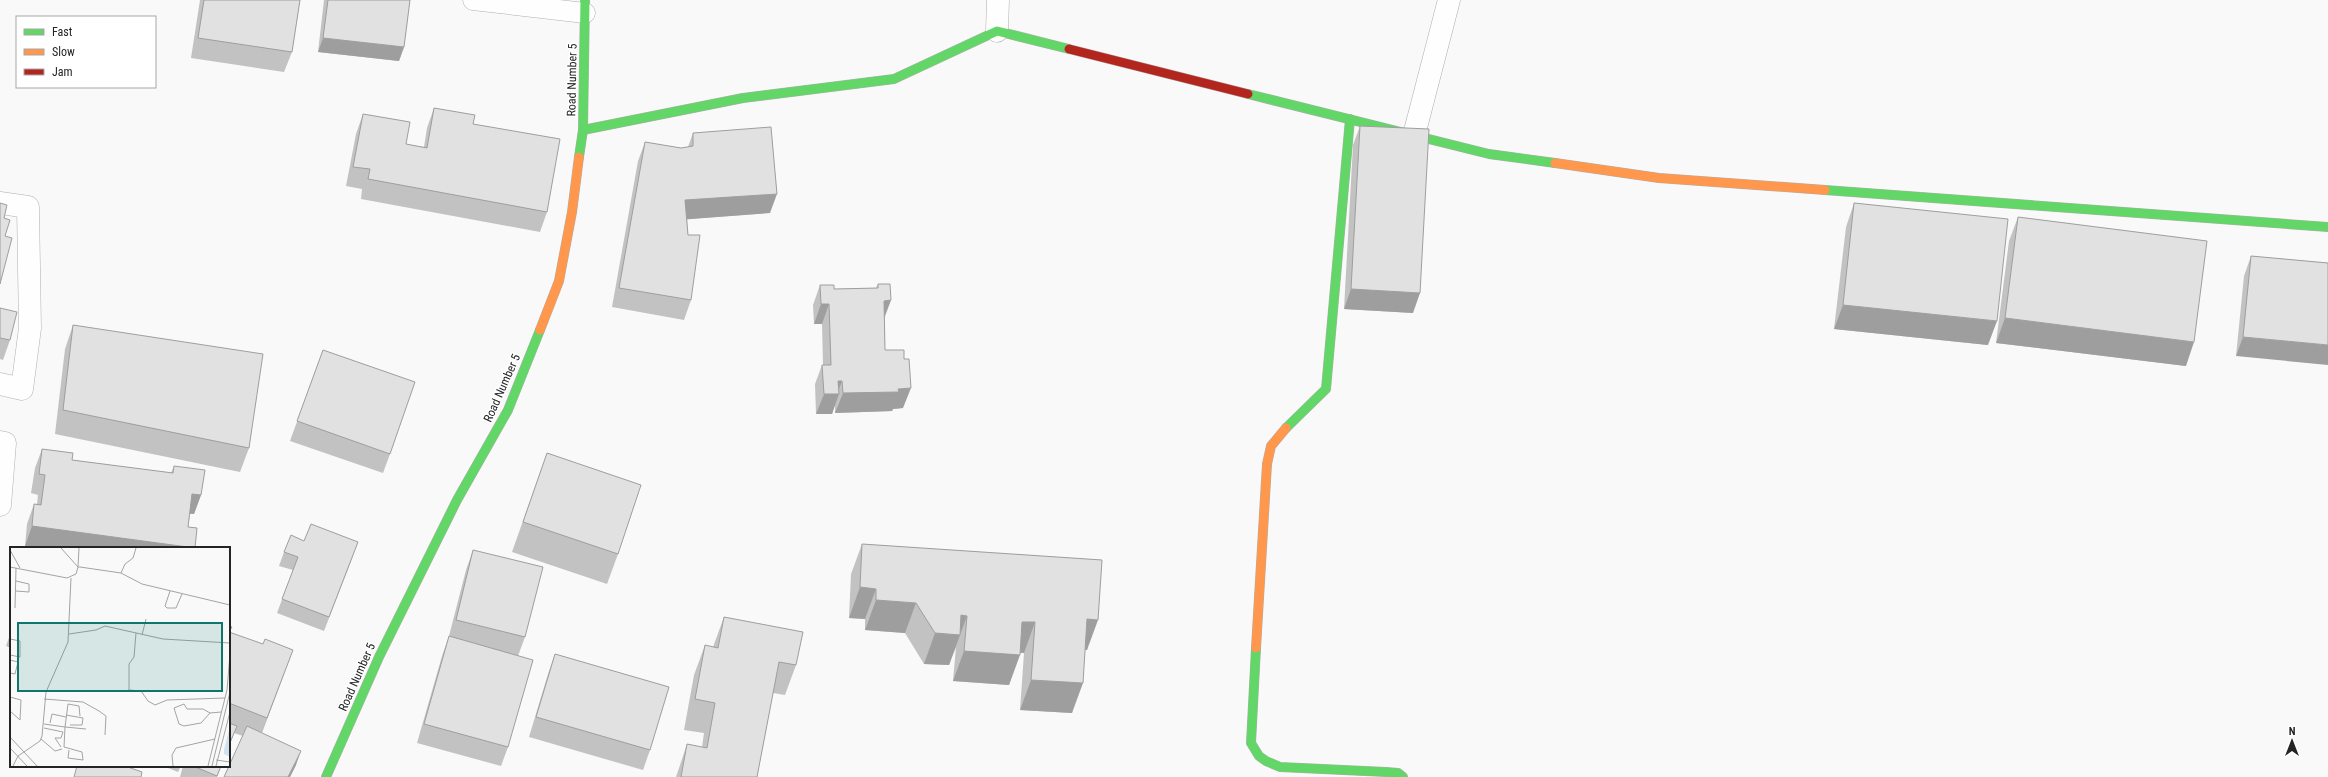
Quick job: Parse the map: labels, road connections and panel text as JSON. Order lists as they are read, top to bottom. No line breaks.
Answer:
{"streets":{"street":["Road Number 5"]},"legend":["Fast","Slow","Jam"],"north":"top"}
